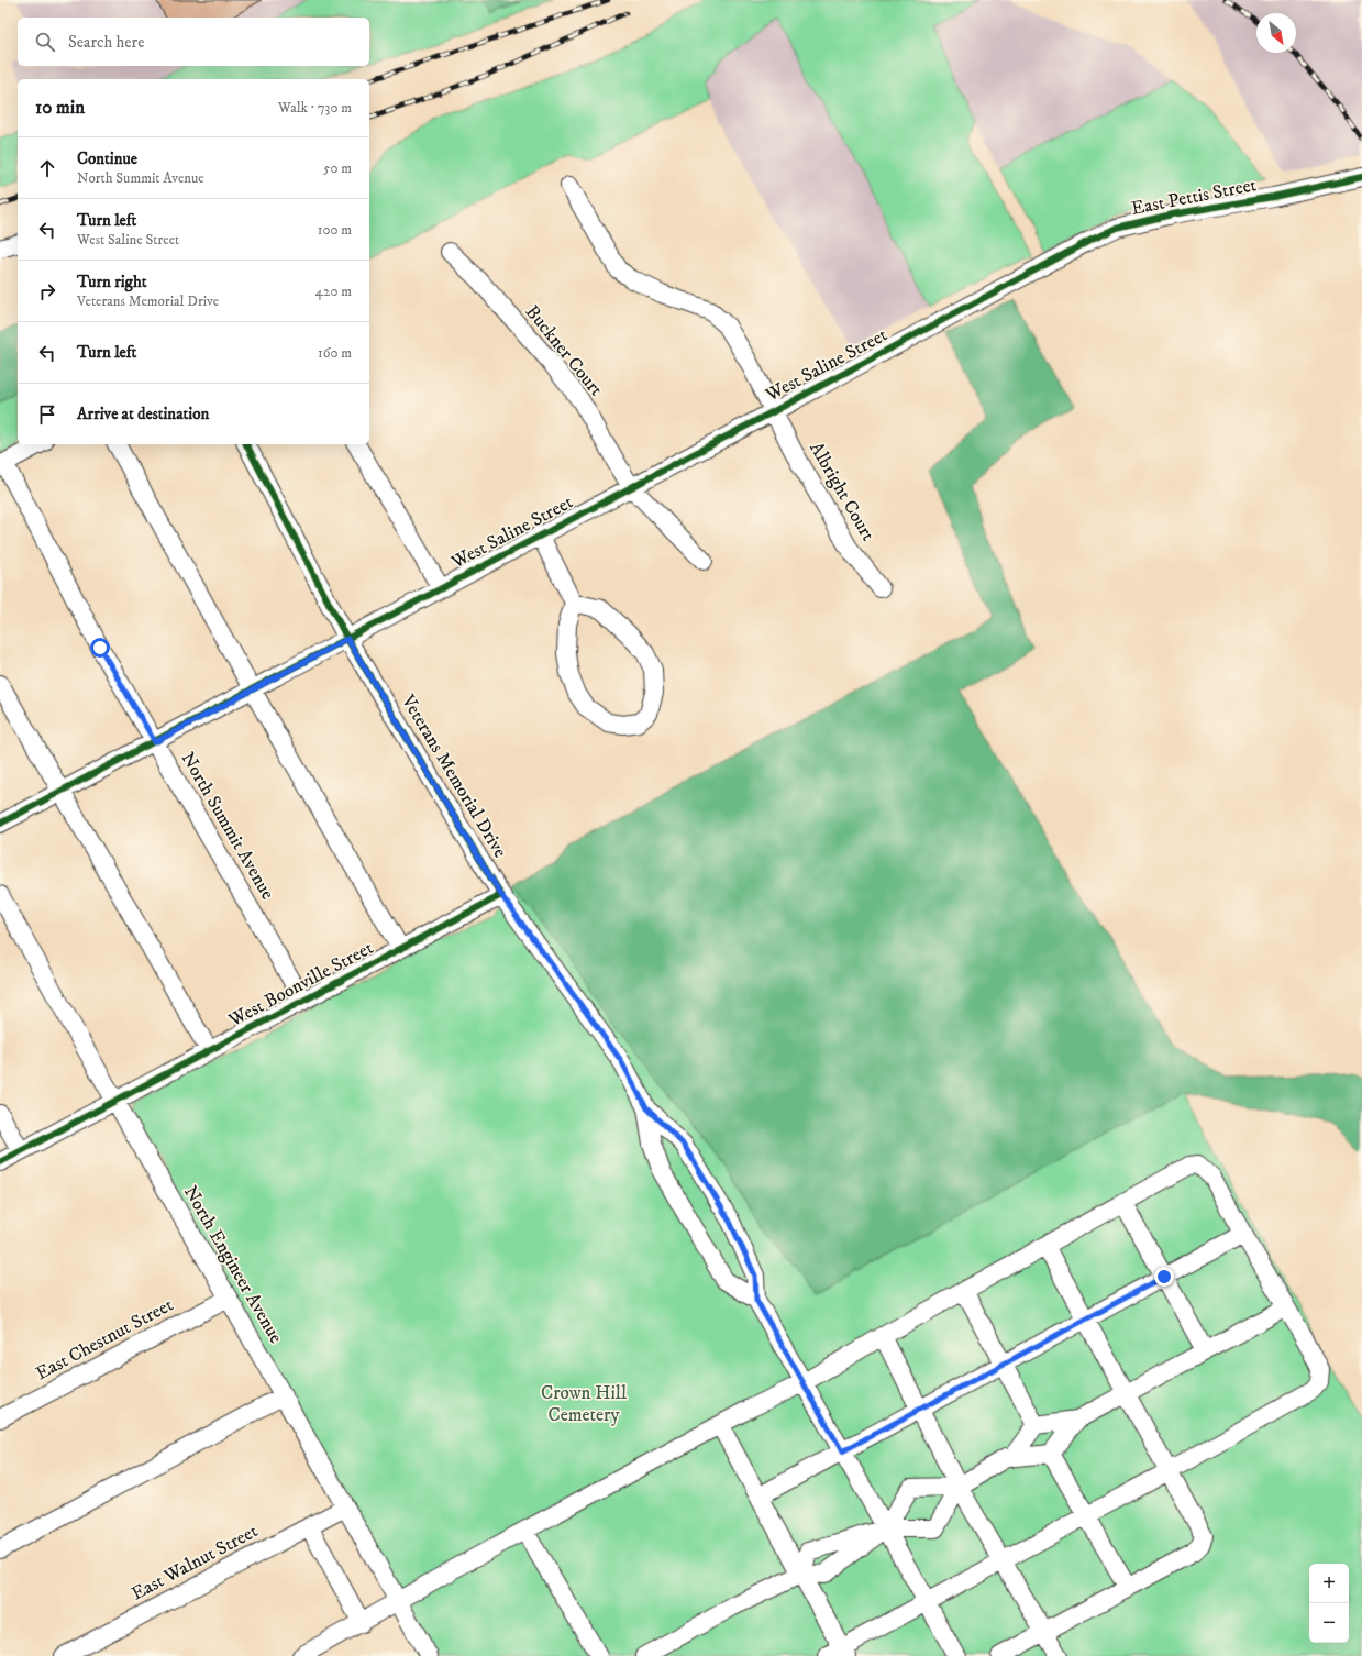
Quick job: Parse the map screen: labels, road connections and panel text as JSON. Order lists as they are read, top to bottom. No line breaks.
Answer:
{"streets":{"street":["East Pettis Street","Buckner Court","West Saline Street","Albright Court","Veterans Memorial Drive","North Summit Avenue","West Boonville Street","North Engineer Avenue","East Chestnut Street","East Walnut Street"]},"crossings":[["East Pettis Street","West Saline Street"],["Buckner Court","West Saline Street"],["West Saline Street","Albright Court"],["West Saline Street","Veterans Memorial Drive"],["West Saline Street","North Summit Avenue"],["Veterans Memorial Drive","West Boonville Street"],["North Summit Avenue","West Boonville Street"],["West Boonville Street","North Engineer Avenue"],["North Engineer Avenue","East Chestnut Street"],["North Engineer Avenue","East Walnut Street"]],"parks":["Crown Hill Cemetery"],"north":"bottom right","page":{"search":"Search here","heading":["10 min","Walk · 730 m"],"list":[["Continue","North Summit Avenue","50 m"],["Turn left","West Saline Street","100 m"],["Turn right","Veterans Memorial Drive","420 m"],["Turn left","160 m"],"Arrive at destination"],"map_buttons":["+","−"]}}
